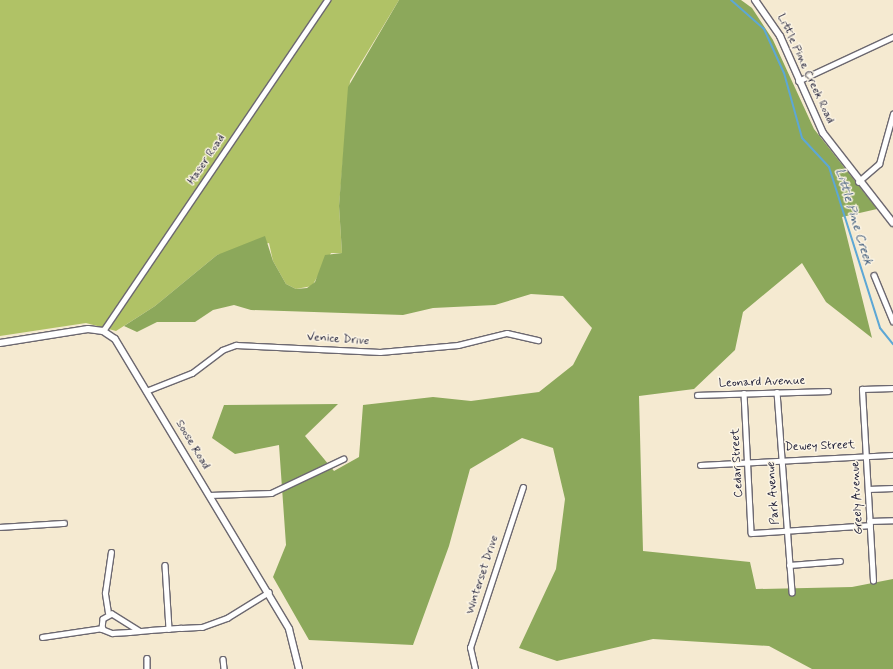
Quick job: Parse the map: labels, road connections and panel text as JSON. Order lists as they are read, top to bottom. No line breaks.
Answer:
{"streets":{"street":["Little Pine Creek Road","Haser Road","Venice Drive","Leonard Avenue","Soose Road","Dewey Street","Cedar Street","Park Avenue","Greely Avenue","Winterset Drive"]},"crossings":[["Haser Road","Soose Road"],["Venice Drive","Soose Road"],["Leonard Avenue","Cedar Street"],["Leonard Avenue","Park Avenue"],["Dewey Street","Cedar Street"],["Dewey Street","Park Avenue"],["Dewey Street","Greely Avenue"],["Cedar Street","Park Avenue"]],"water":["Little Pine Creek"]}
